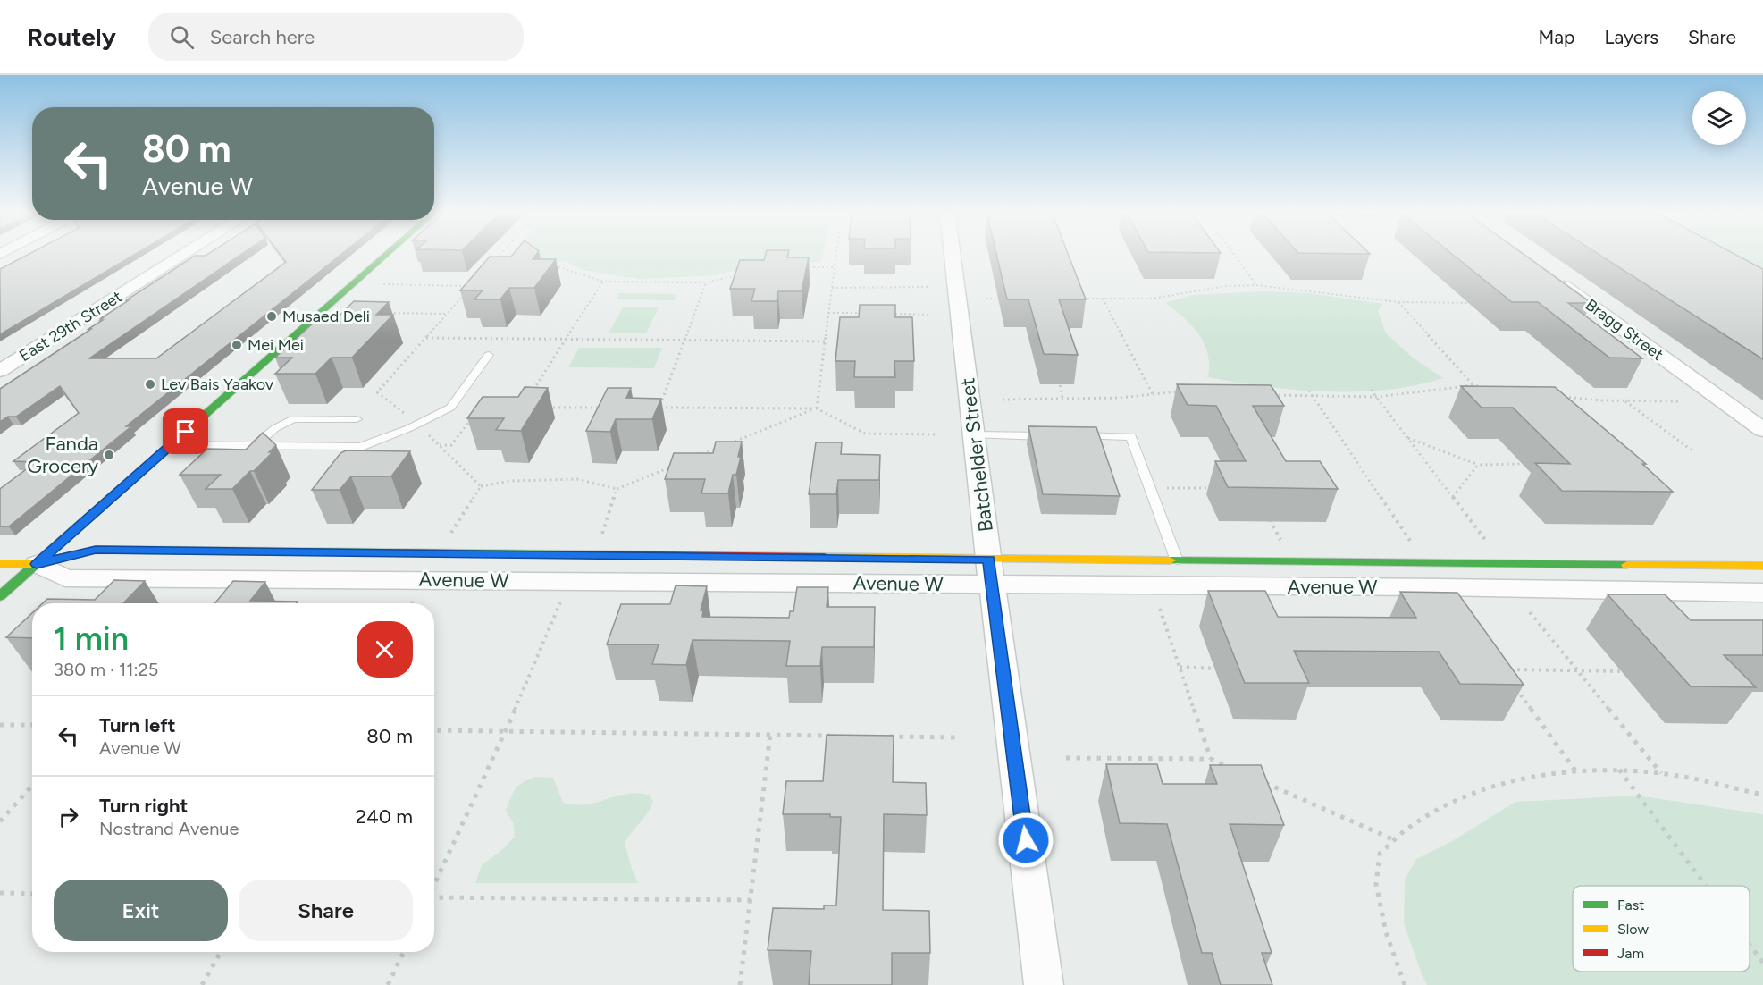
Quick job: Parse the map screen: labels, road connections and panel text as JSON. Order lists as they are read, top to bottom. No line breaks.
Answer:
{"streets":{"main road":["Avenue W"],"street":["East 29th Street","Bragg Street","Batchelder Street"]},"crossings":[["Batchelder Street","Avenue W"]],"places":["Musaed Deli","Mei Mei","Lev Bais Yaakov","Fanda Grocery"],"legend":["Fast","Slow","Jam"],"page":{"header":"Routely","search":"Search here","nav":["Map","Layers","Share"],"turn":["80 m","Avenue W"],"heading":["1 min","380 m · 11:25"],"list":[{"name":"Turn left","note":"Avenue W","value":"80 m"},{"name":"Turn right","note":"Nostrand Avenue","value":"240 m"}],"buttons":["Exit","Share"]}}
